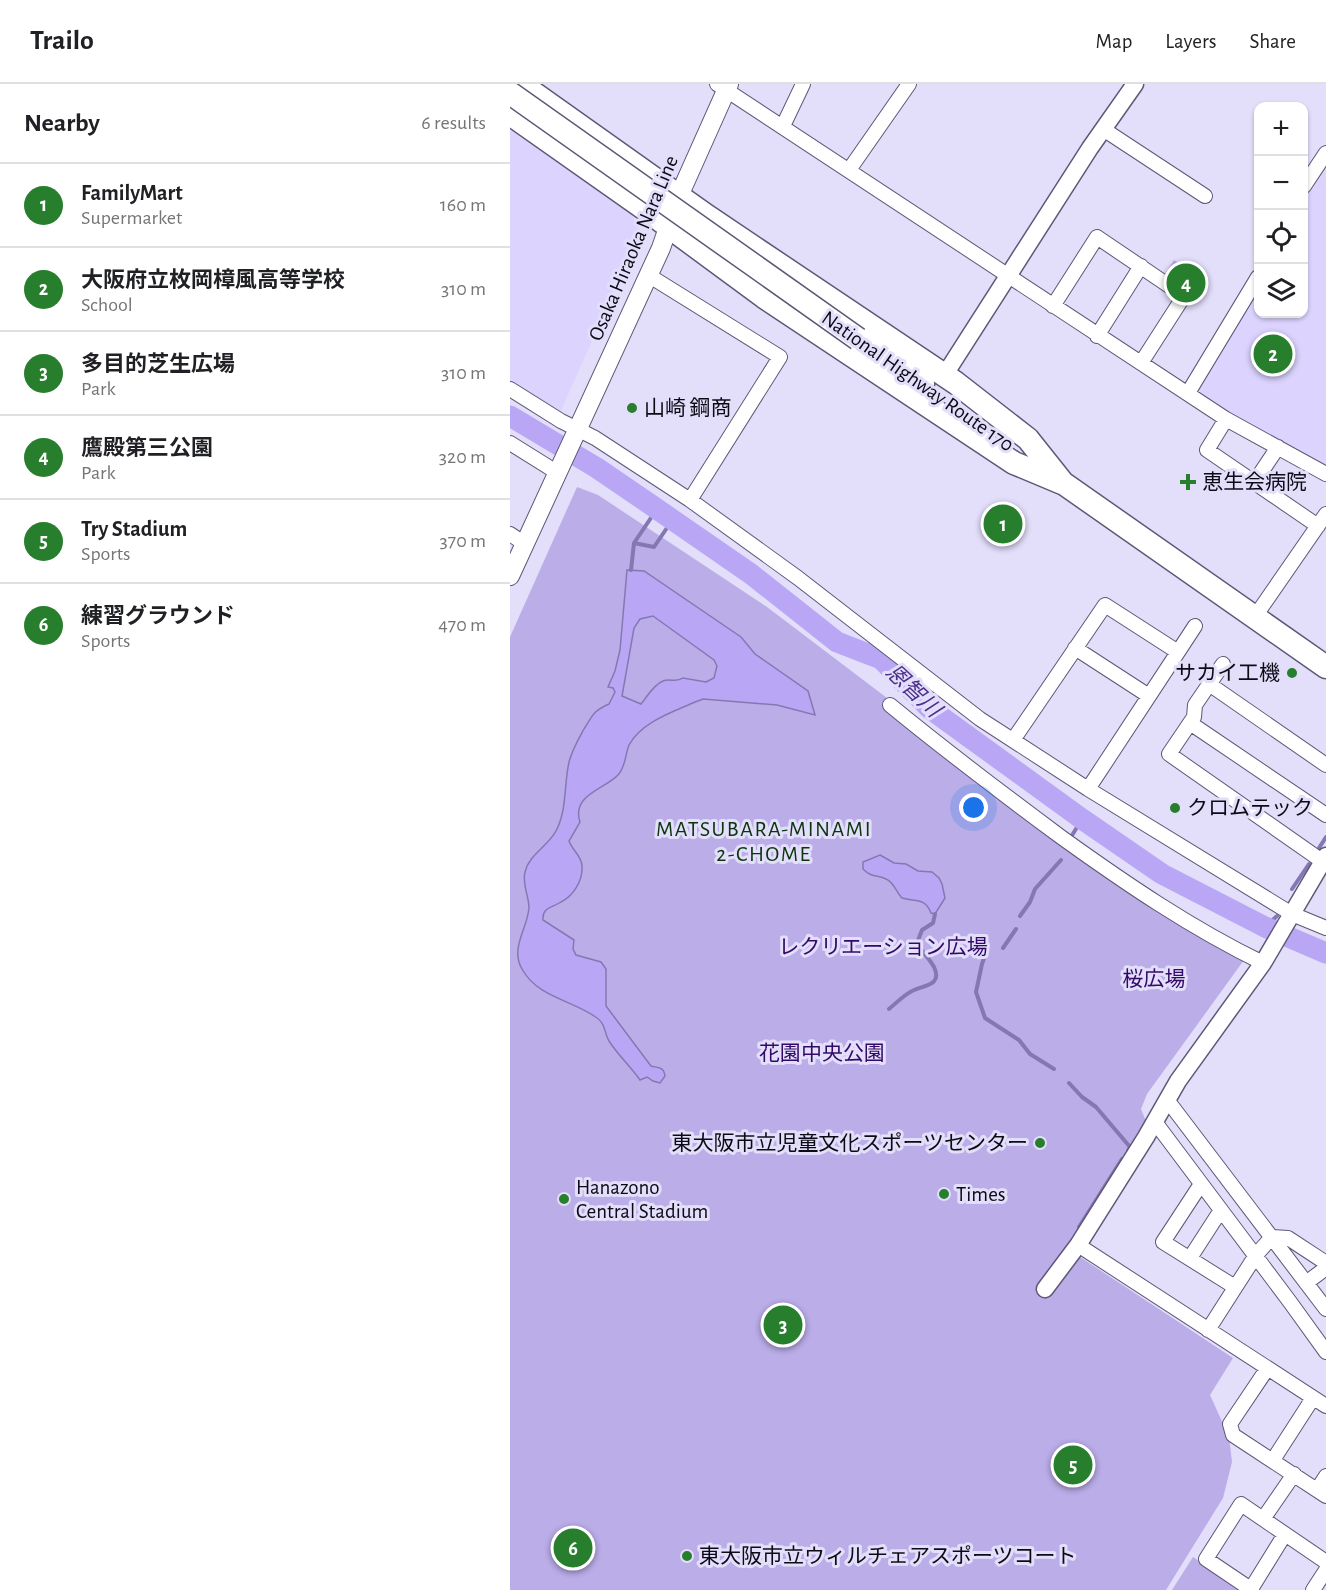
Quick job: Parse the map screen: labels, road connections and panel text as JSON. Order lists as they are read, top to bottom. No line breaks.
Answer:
{"streets":{"highway":["National Highway Route 170"],"main road":["Osaka Hiraoka Nara Line"]},"districts":["MATSUBARA-MINAMI 2-CHOME"],"water":["恩智川"],"parks":["レクリエーション広場","桜広場","花園中央公園"],"places":{"other":["山崎 鋼商","サカイ工機","クロムテック","東大阪市立児童文化スポーツセンター","Times","Hanazono Central Stadium","東大阪市立ウィルチェアスポーツコート"],"health":["恵生会病院"]},"page":{"header":"Trailo","nav":["Map","Layers","Share"],"heading":["Nearby","6 results"],"map_buttons":["+","−"],"list":[{"mark":"1","name":"FamilyMart","note":"Supermarket","value":"160 m"},{"mark":"2","name":"大阪府立枚岡樟風高等学校","note":"School","value":"310 m"},{"mark":"3","name":"多目的芝生広場","note":"Park","value":"310 m"},{"mark":"4","name":"鷹殿第三公園","note":"Park","value":"320 m"},{"mark":"5","name":"Try Stadium","note":"Sports","value":"370 m"},{"mark":"6","name":"練習グラウンド","note":"Sports","value":"470 m"}],"pins":["4","2","1","3","5","6"]}}
